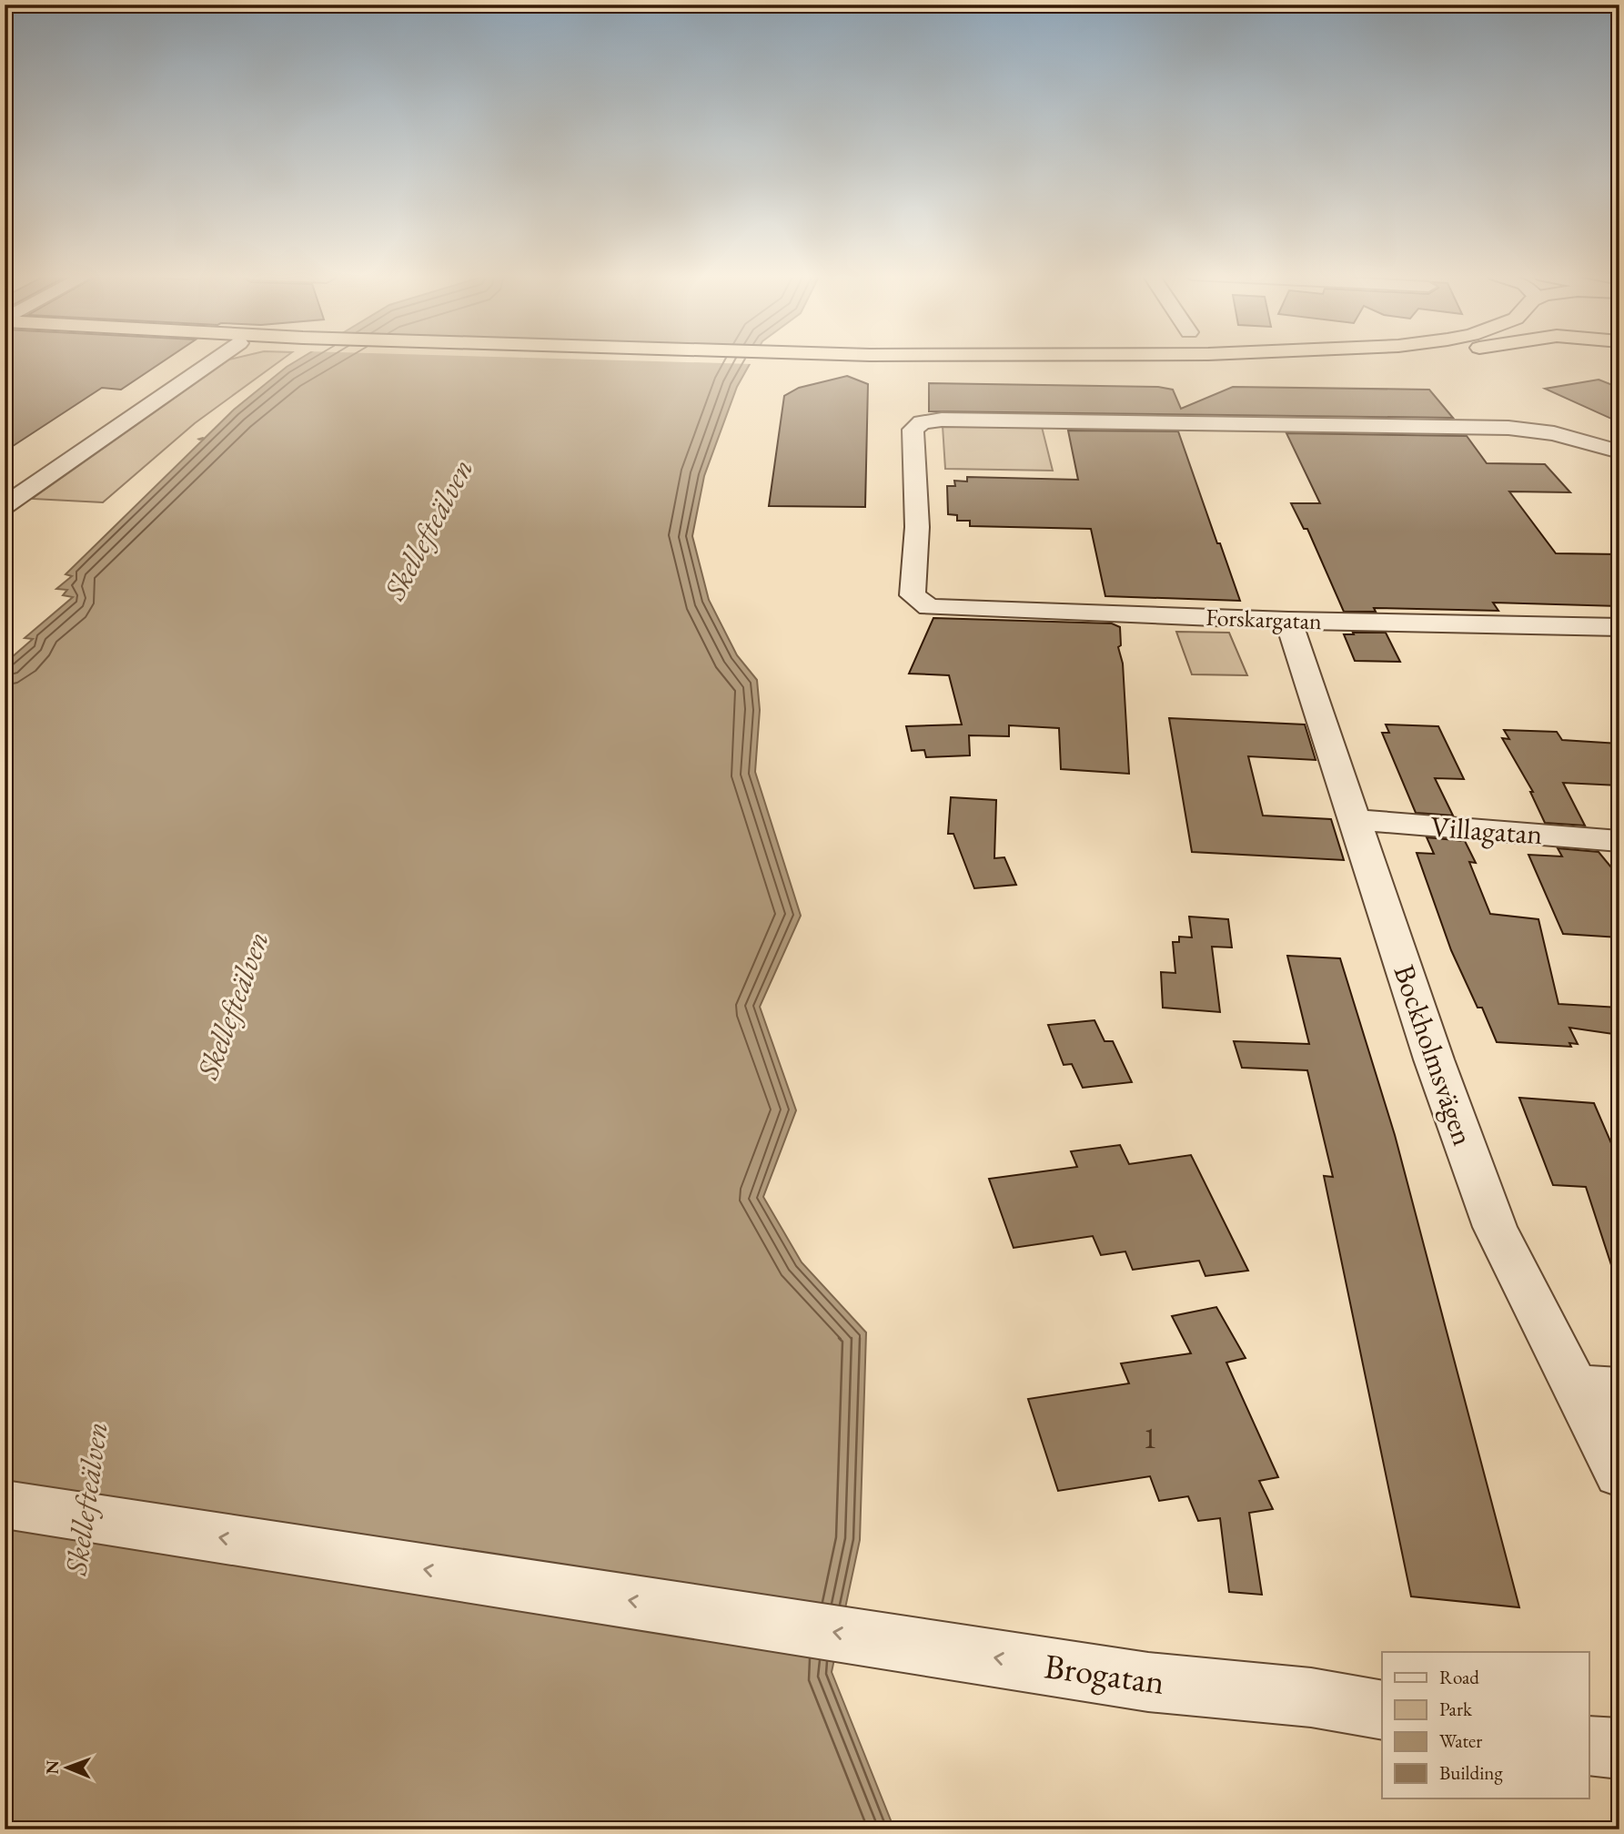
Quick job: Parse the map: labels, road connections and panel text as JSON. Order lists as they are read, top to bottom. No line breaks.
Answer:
{"streets":{"street":["Forskargatan","Villagatan","Bockholmsvägen","Brogatan"]},"crossings":[["Forskargatan","Bockholmsvägen"],["Villagatan","Bockholmsvägen"]],"one_way":["Brogatan"],"water":["Skellefteälven"],"house_numbers":["1"],"legend":["Road","Park","Water","Building"],"north":"left"}
